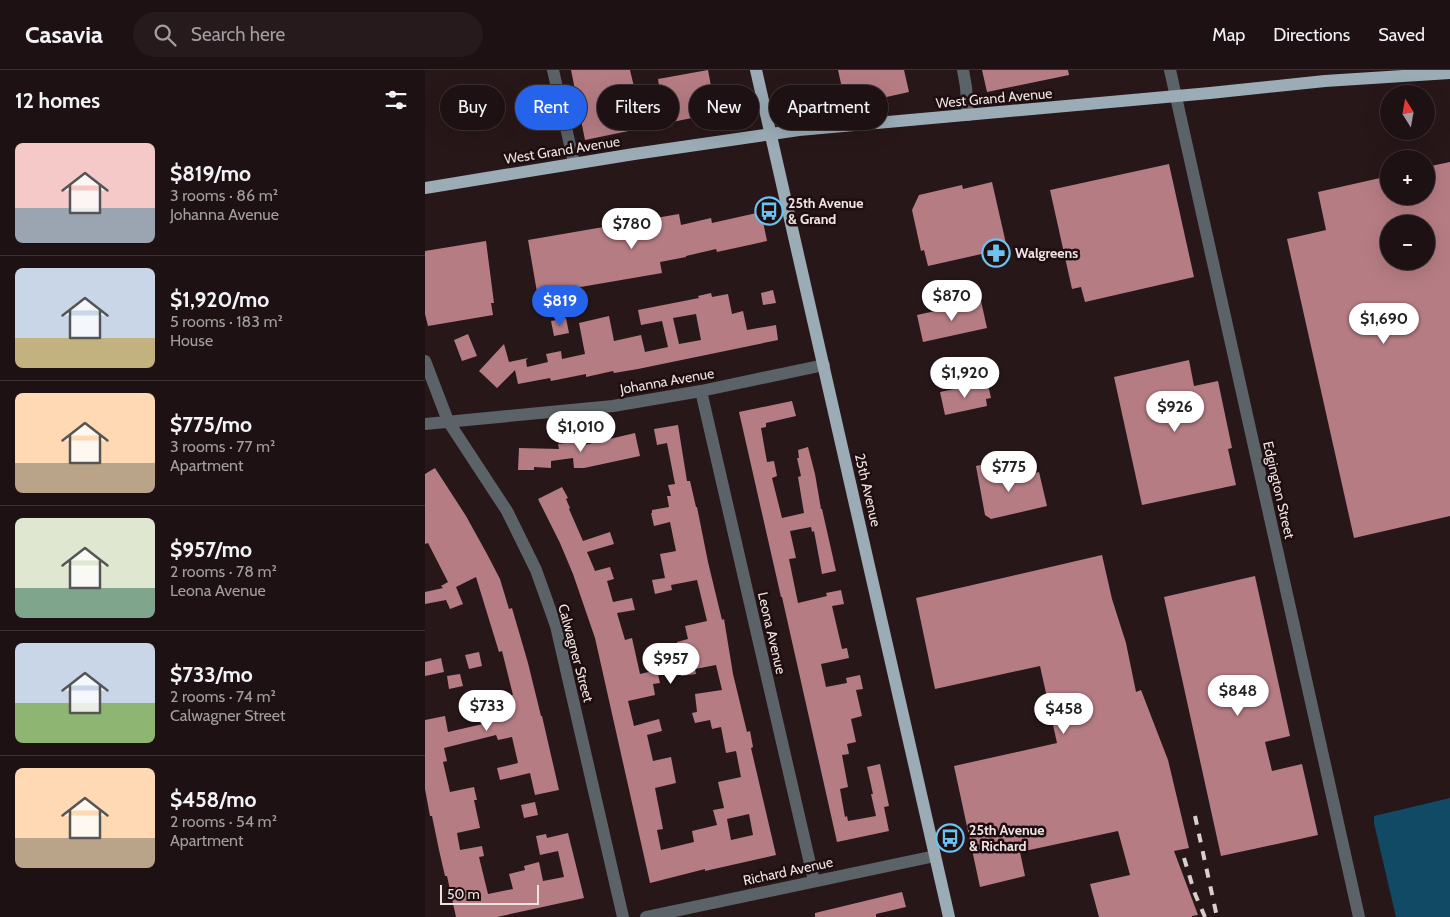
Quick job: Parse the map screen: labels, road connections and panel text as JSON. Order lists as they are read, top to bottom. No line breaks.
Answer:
{"streets":{"main road":["West Grand Avenue","25th Avenue"],"street":["Johanna Avenue","Edgington Street","Leona Avenue","Calwagner Street","Richard Avenue"]},"crossings":[["West Grand Avenue","25th Avenue"],["West Grand Avenue","Edgington Street"],["Johanna Avenue","25th Avenue"],["Johanna Avenue","Leona Avenue"],["Johanna Avenue","Calwagner Street"],["25th Avenue","Richard Avenue"],["Leona Avenue","Richard Avenue"]],"places":{"bus stop":["25th Avenue & Grand","25th Avenue & Richard"],"pharmacy":["Walgreens"]},"scale_bar":"50 m","north":"top","page":{"header":"Casavia","search":"Search here","nav":["Map","Directions","Saved"],"heading":"12 homes","map_buttons":["+","−"],"chip":["Buy","Rent","Filters","New","Apartment"],"list":[{"name":"$819/mo","note":"3 rooms · 86 m² · Johanna Avenue"},{"name":"$1,920/mo","note":"5 rooms · 183 m² · House"},{"name":"$775/mo","note":"3 rooms · 77 m² · Apartment"},{"name":"$957/mo","note":"2 rooms · 78 m² · Leona Avenue"},{"name":"$733/mo","note":"2 rooms · 74 m² · Calwagner Street"},{"name":"$458/mo","note":"2 rooms · 54 m² · Apartment"}],"price":["$780","$870","$819","$1,690","$1,920","$926","$1,010","$775","$957","$848","$733","$458"],"scale":"50 m"}}
